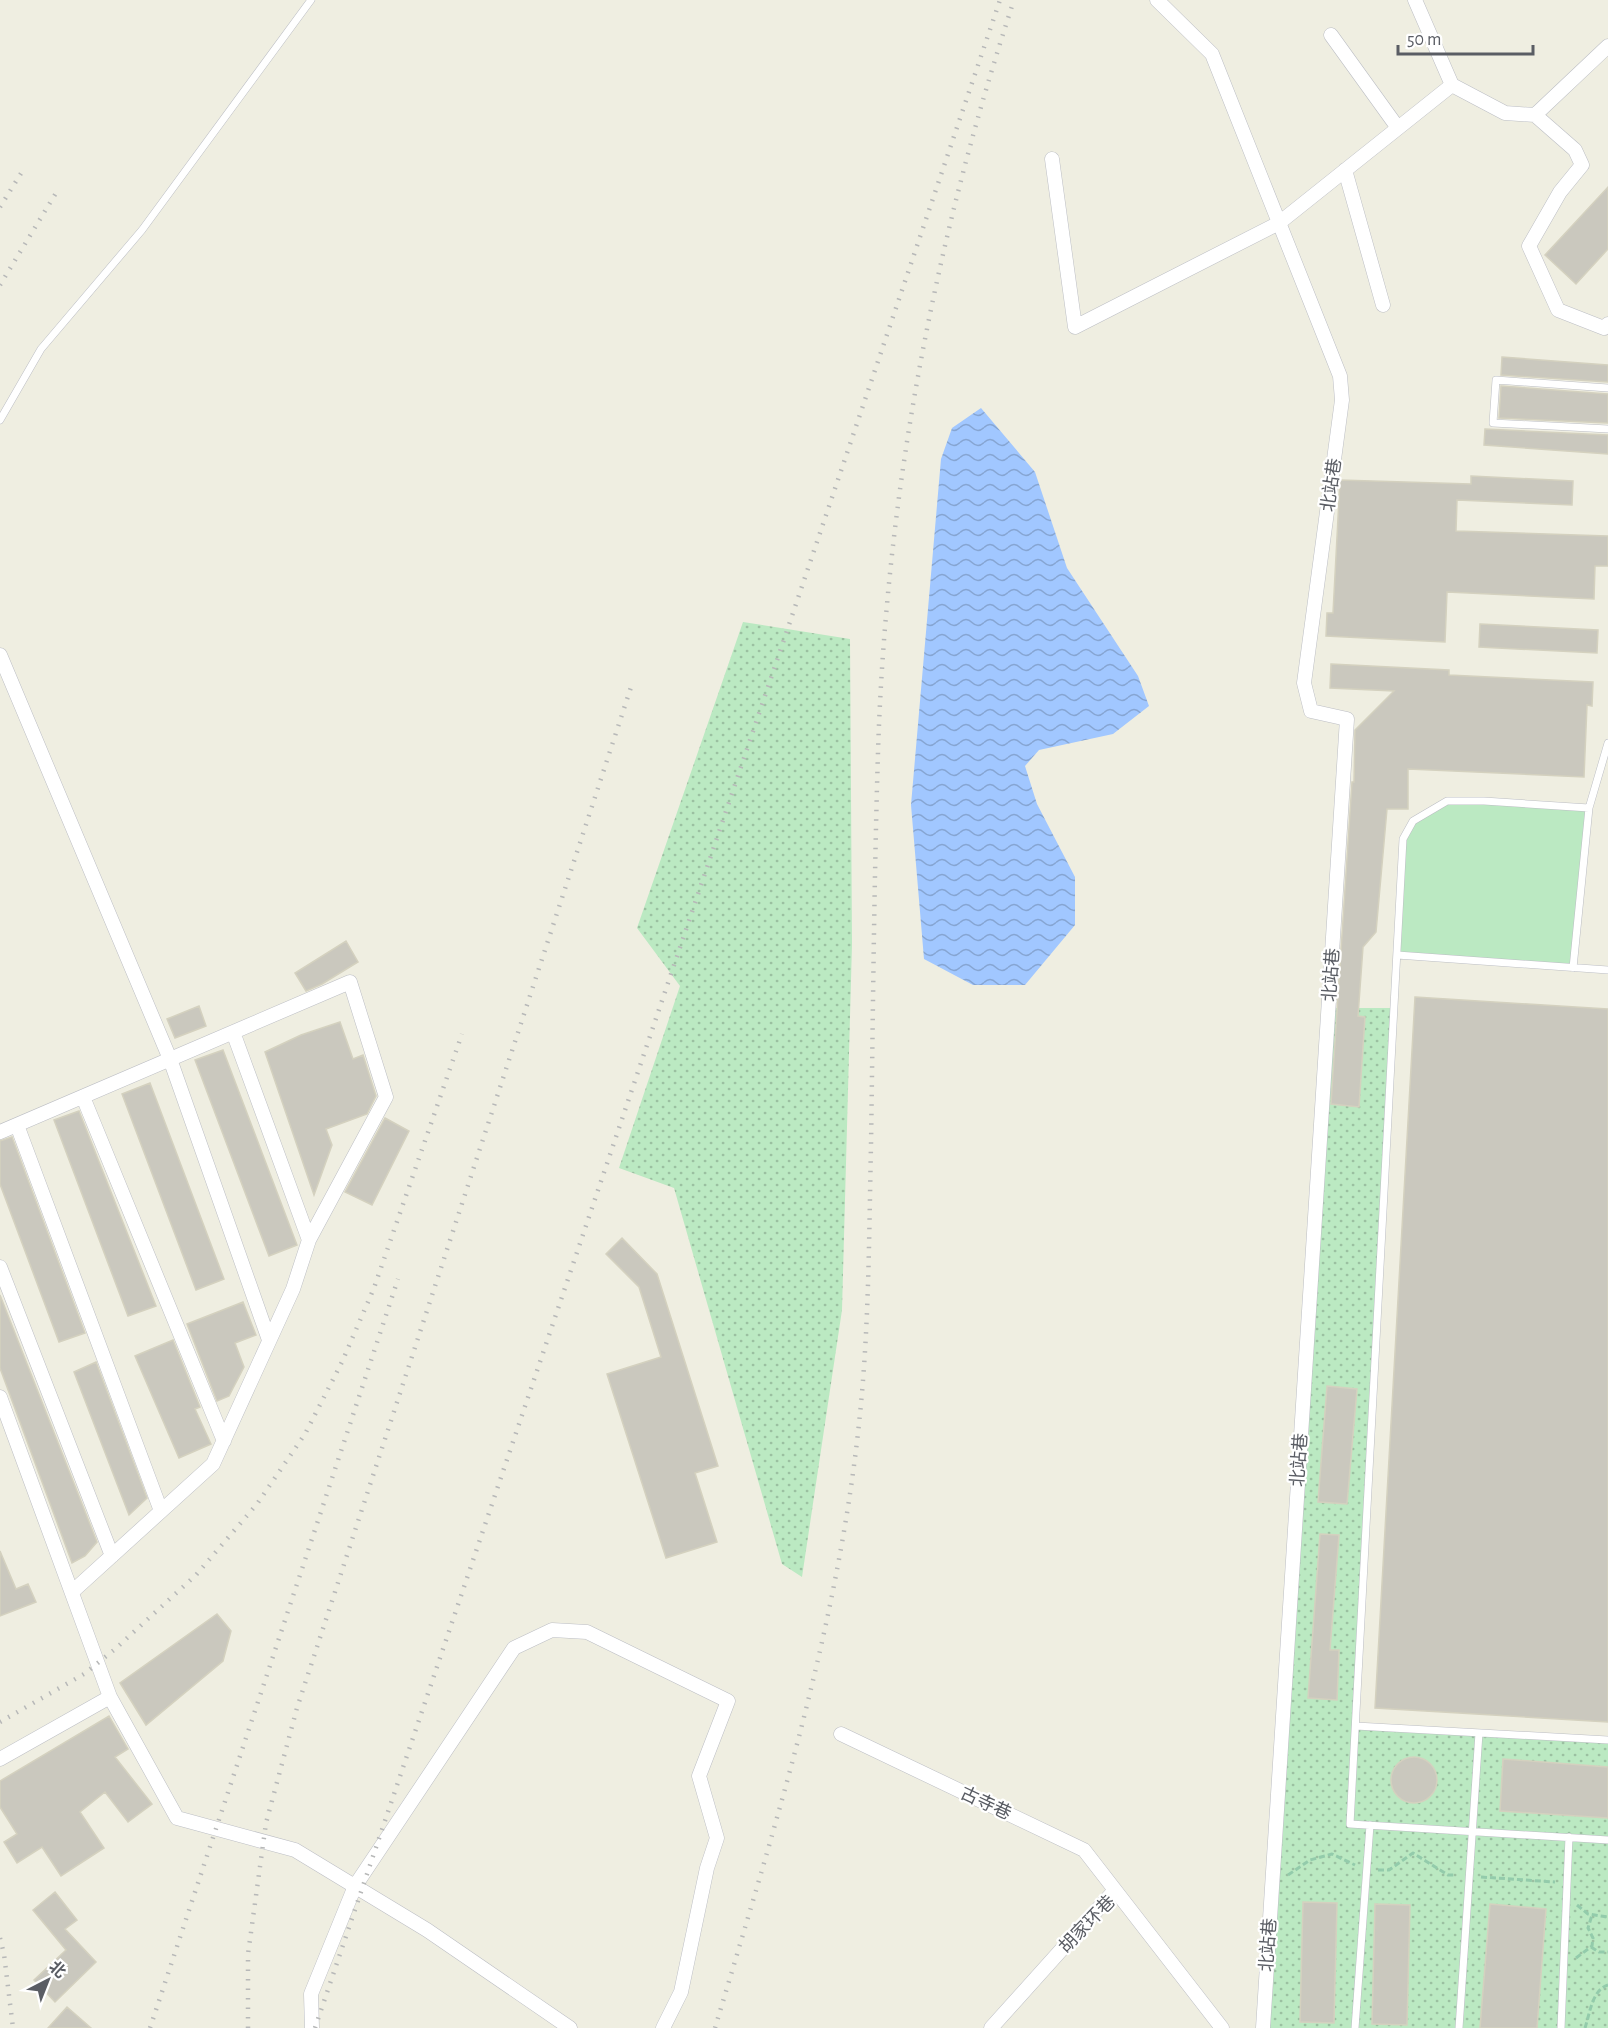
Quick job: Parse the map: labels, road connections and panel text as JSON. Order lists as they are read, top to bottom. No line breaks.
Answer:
{"streets":{"street":["北站巷","古寺巷","胡家环巷"]},"crossings":[["古寺巷","胡家环巷"]],"scale_bar":"50 m","north":"top right"}
